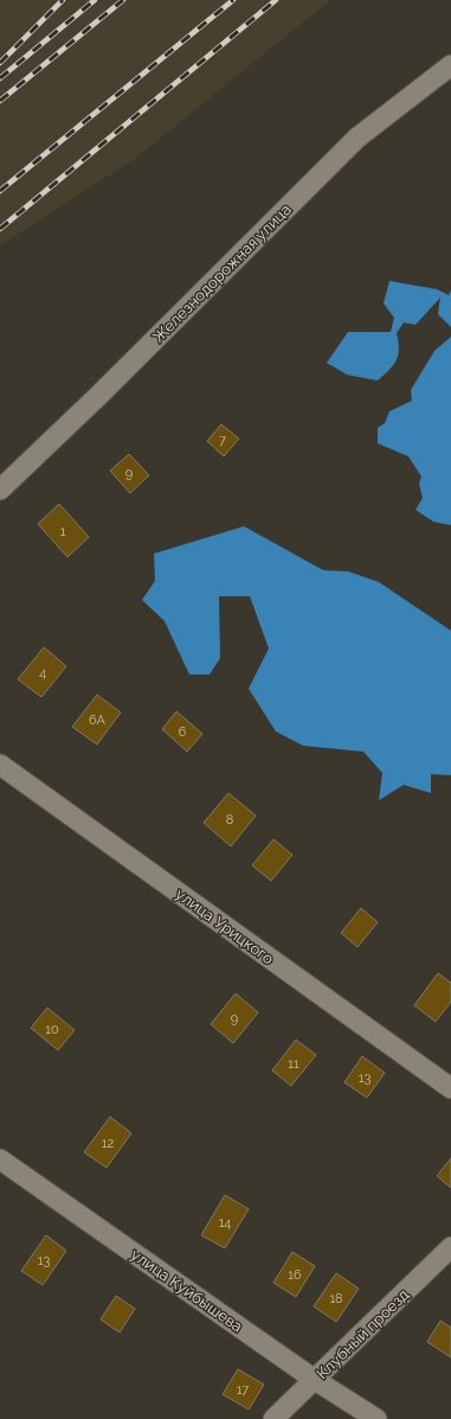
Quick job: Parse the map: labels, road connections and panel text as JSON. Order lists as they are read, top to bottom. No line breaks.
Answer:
{"streets":{"street":["Железнодорожная улица","улица Урицкого","улица Куйбышева","Клубный проезд"]},"crossings":[["улица Куйбышева","Клубный проезд"]],"house_numbers":["7","9","1","4","6А","6","8","9","10","11","13","12","14","13","16","18","17"]}
